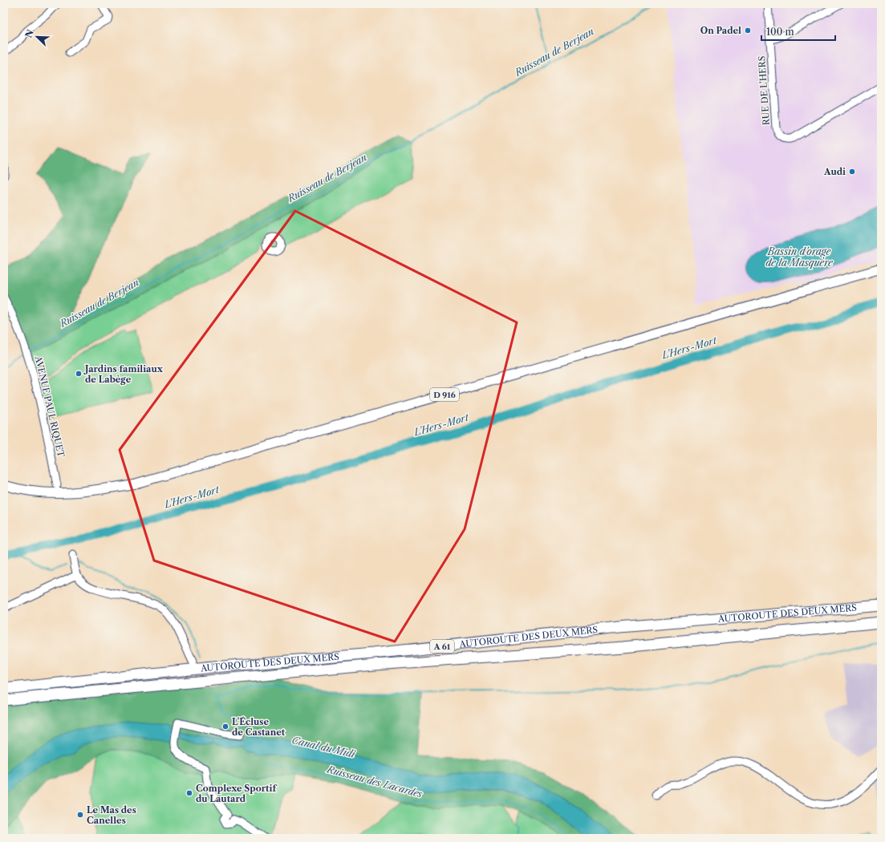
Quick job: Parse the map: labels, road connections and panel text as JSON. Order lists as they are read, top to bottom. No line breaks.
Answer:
{"streets":{"highway":["AUTOROUTE DES DEUX MERS","A 61"],"main road":["D 916"],"street":["RUE DE L'HERS","AVENUE PAUL RIQUET"]},"water":["Ruisseau de Berjean","Bassin d'orage de la Masquère","L'Hers-Mort","Canal du Midi","Ruisseau des Lacardes"],"places":["On Padel","Audi","Jardins familiaux de Labège","L'Écluse de Castanet","Complexe Sportif du Lautard","Le Mas des Canelles"],"scale_bar":"100 m","north":"top left"}
